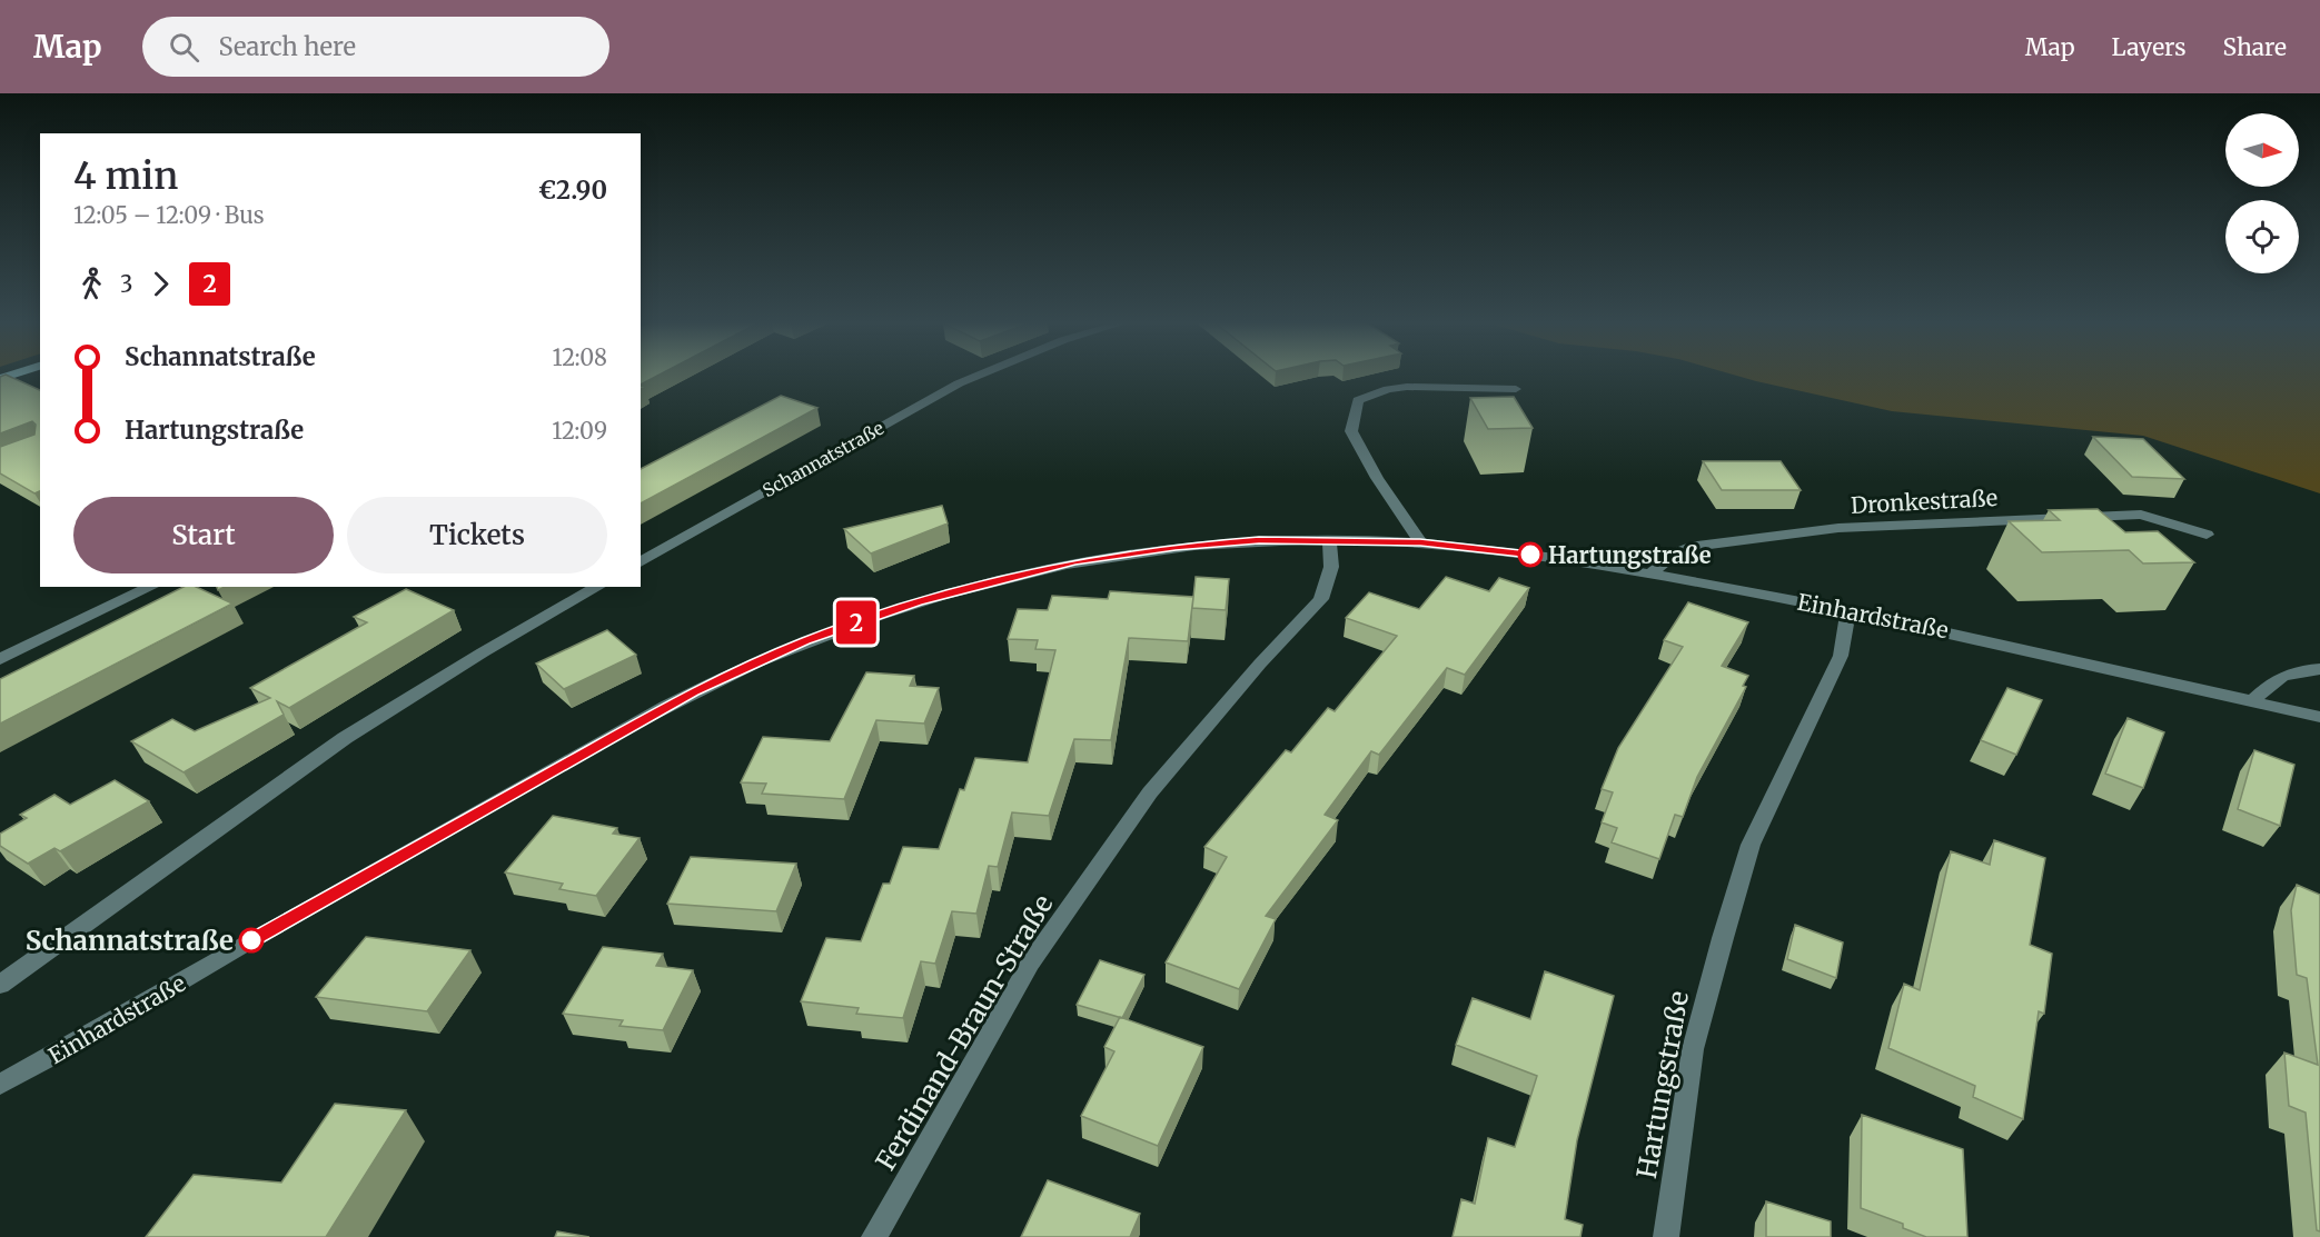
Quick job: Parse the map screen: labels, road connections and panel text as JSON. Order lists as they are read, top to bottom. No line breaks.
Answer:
{"streets":{"street":["Schannatstraße","Dronkestraße","Einhardstraße","Ferdinand-Braun-Straße","Hartungstraße"]},"crossings":[["Dronkestraße","Einhardstraße"],["Einhardstraße","Ferdinand-Braun-Straße"],["Einhardstraße","Hartungstraße"]],"places":["Hartungstraße","Schannatstraße"],"lines":["bus line 2"],"north":"right","page":{"header":"Map","search":"Search here","nav":["Map","Layers","Share"],"on_map":"2","heading":["4 min","12:05 – 12:09 · Bus","€2.90"],"legs":["3","2"],"list":[{"name":"Schannatstraße","value":"12:08"},{"name":"Hartungstraße","value":"12:09"}],"buttons":["Start","Tickets"]}}
